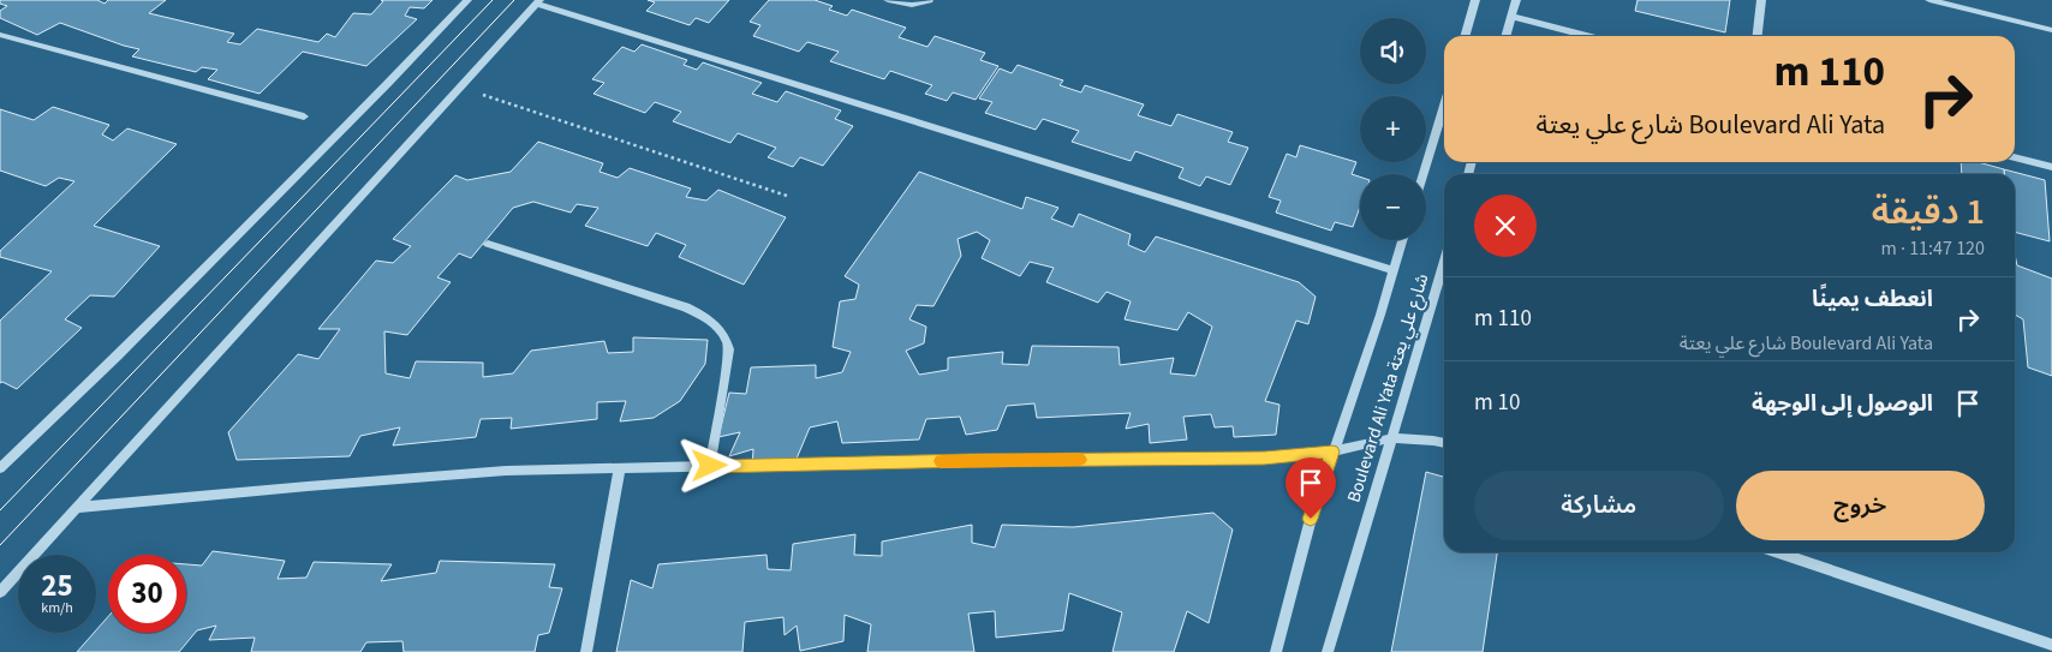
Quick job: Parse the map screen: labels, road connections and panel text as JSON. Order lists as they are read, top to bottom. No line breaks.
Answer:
{"streets":{"street":["Boulevard Ali Yata شارع علي يعتة"]},"page":{"map_buttons":["+","−"],"turn":["110 m","Boulevard Ali Yata شارع علي يعتة"],"heading":["1 دقيقة","120 m · 11:47"],"list":[{"name":"انعطف يمينًا","note":"Boulevard Ali Yata شارع علي يعتة","value":"110 m"},{"name":"الوصول إلى الوجهة","value":"10 m"}],"buttons":["خروج","مشاركة"],"speed":"25 km/h","limit":"30"}}
